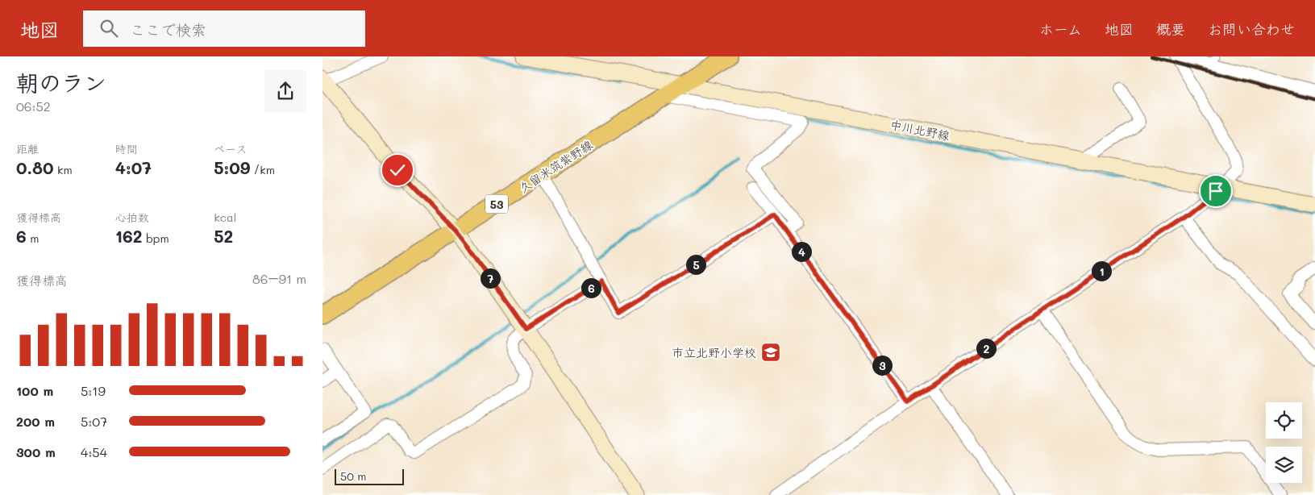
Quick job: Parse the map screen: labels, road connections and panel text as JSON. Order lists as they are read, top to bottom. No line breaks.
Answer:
{"streets":{"main road":["中川北野線","久留米筑紫野線","53"]},"crossings":[["中川北野線","久留米筑紫野線"]],"places":{"school or university":["市立北野小学校"]},"scale_bar":"50 m","page":{"header":"地図","search":"ここで検索","nav":["ホーム","地図","概要","お問い合わせ"],"heading":["朝のラン","06:52"],"stats":[["距離","0.80 km"],["時間","4:07"],["ペース","5:09 /km"],["獲得標高","6 m"],["心拍数","162 bpm"],["kcal","52"]],"pins":["4","5","1","7","6","2","3"],"chart":["獲得標高","86–91 m"],"list":[{"name":"100 m","note":"5:19"},{"name":"200 m","note":"5:07"},{"name":"300 m","note":"4:54"}],"scale":"50 m"}}
